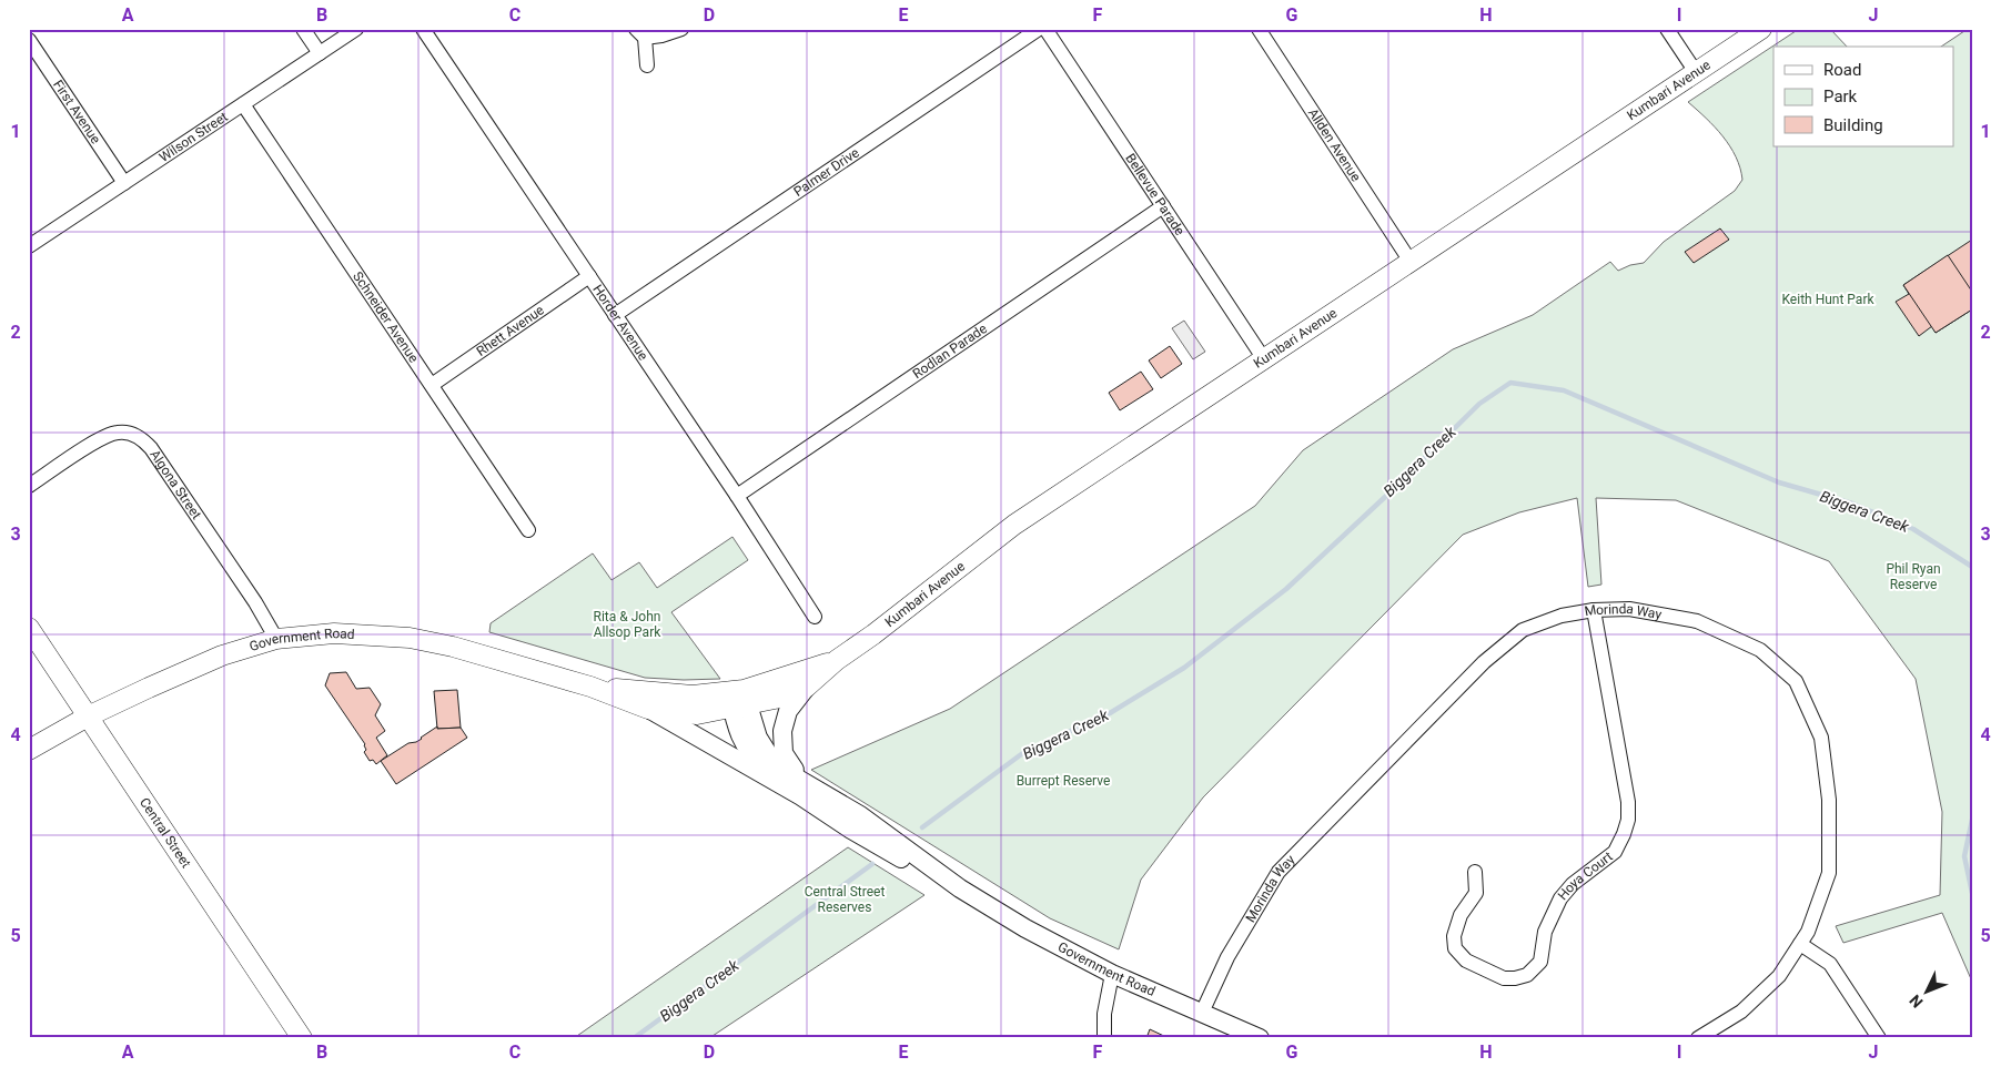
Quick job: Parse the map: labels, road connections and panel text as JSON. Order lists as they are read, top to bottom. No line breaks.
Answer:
{"streets":{"main road":["Kumbari Avenue","Government Road","Central Street"],"street":["First Avenue","Wilson Street","Allden Avenue","Palmer Drive","Bellevue Parade","Schneider Avenue","Horder Avenue","Rhett Avenue","Rodlan Parade","Algona Street","Morinda Way","Hoya Court"]},"crossings":[["Kumbari Avenue","Allden Avenue"],["Kumbari Avenue","Bellevue Parade"],["Kumbari Avenue","Government Road"],["First Avenue","Wilson Street"],["Wilson Street","Schneider Avenue"],["Palmer Drive","Horder Avenue"],["Bellevue Parade","Rodlan Parade"],["Schneider Avenue","Rhett Avenue"],["Horder Avenue","Rhett Avenue"],["Horder Avenue","Rodlan Parade"],["Algona Street","Government Road"],["Morinda Way","Government Road"],["Morinda Way","Hoya Court"],["Government Road","Central Street"]],"water":["Biggera Creek"],"parks":["Keith Hunt Park","Phil Ryan Reserve","Rita & John Allsop Park","Burrept Reserve","Central Street Reserves"],"legend":["Road","Park","Building"],"north":"bottom left","grid":{"columns":["A","B","C","D","E","F","G","H","I","J"],"rows":["1","2","3","4","5"]}}
